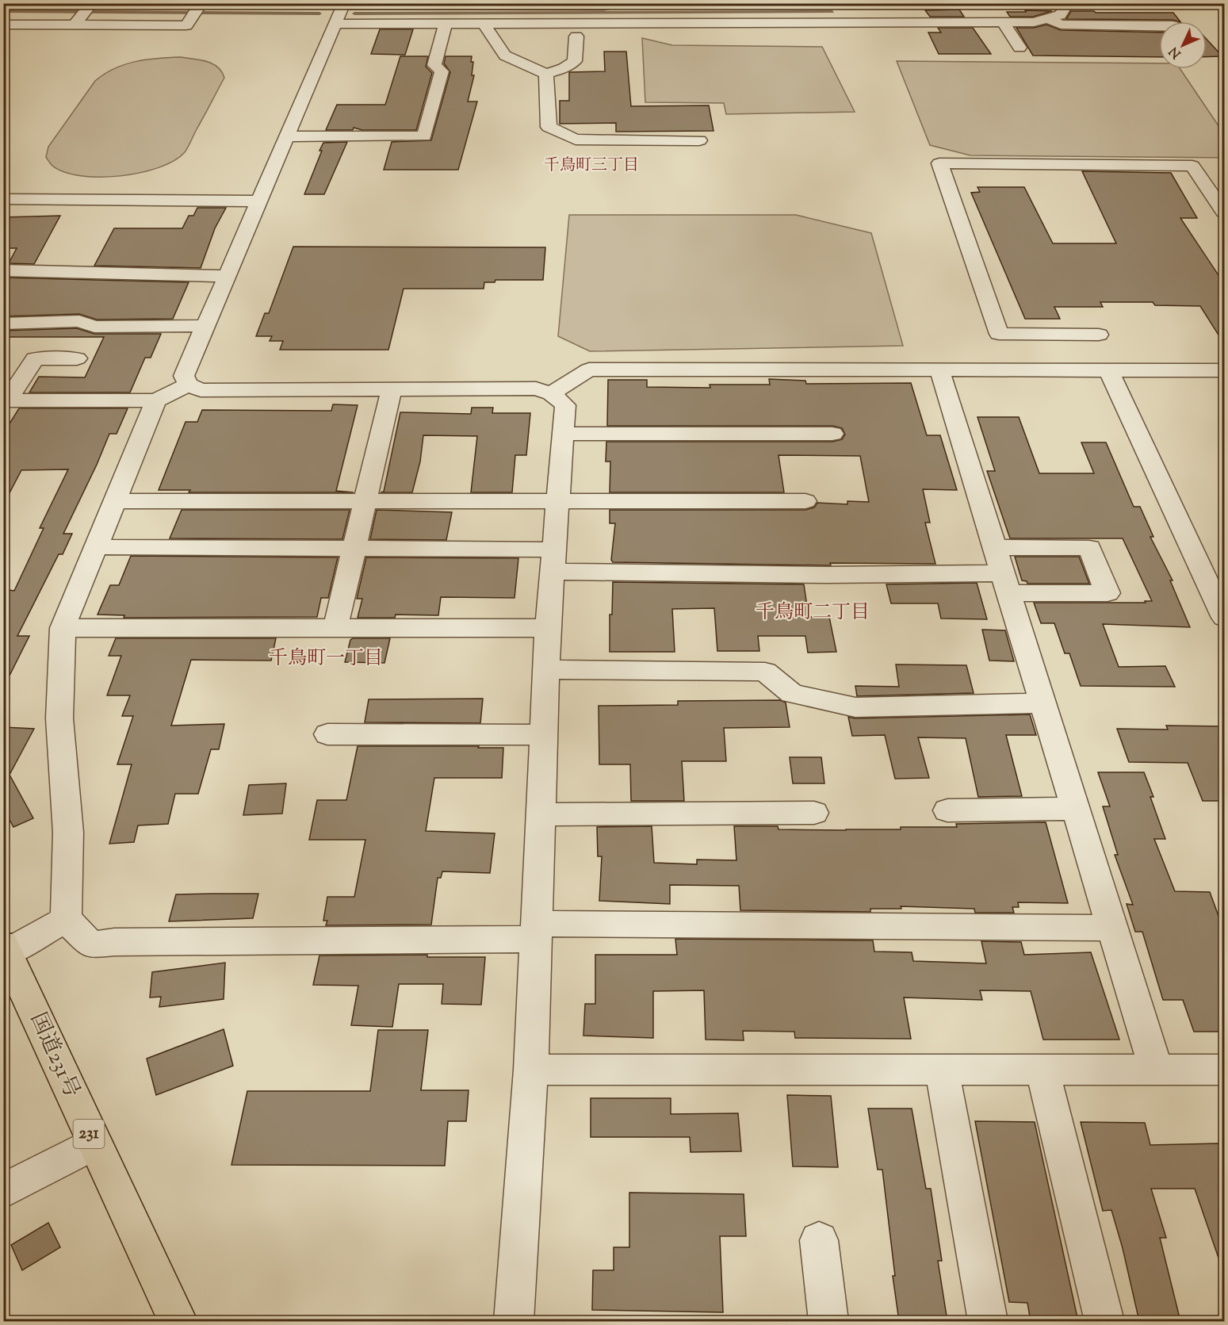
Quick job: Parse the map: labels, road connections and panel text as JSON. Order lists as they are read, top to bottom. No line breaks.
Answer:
{"streets":{"highway":["国道231号","231"]},"districts":["千鳥町三丁目","千鳥町二丁目","千鳥町一丁目"],"north":"bottom left"}
